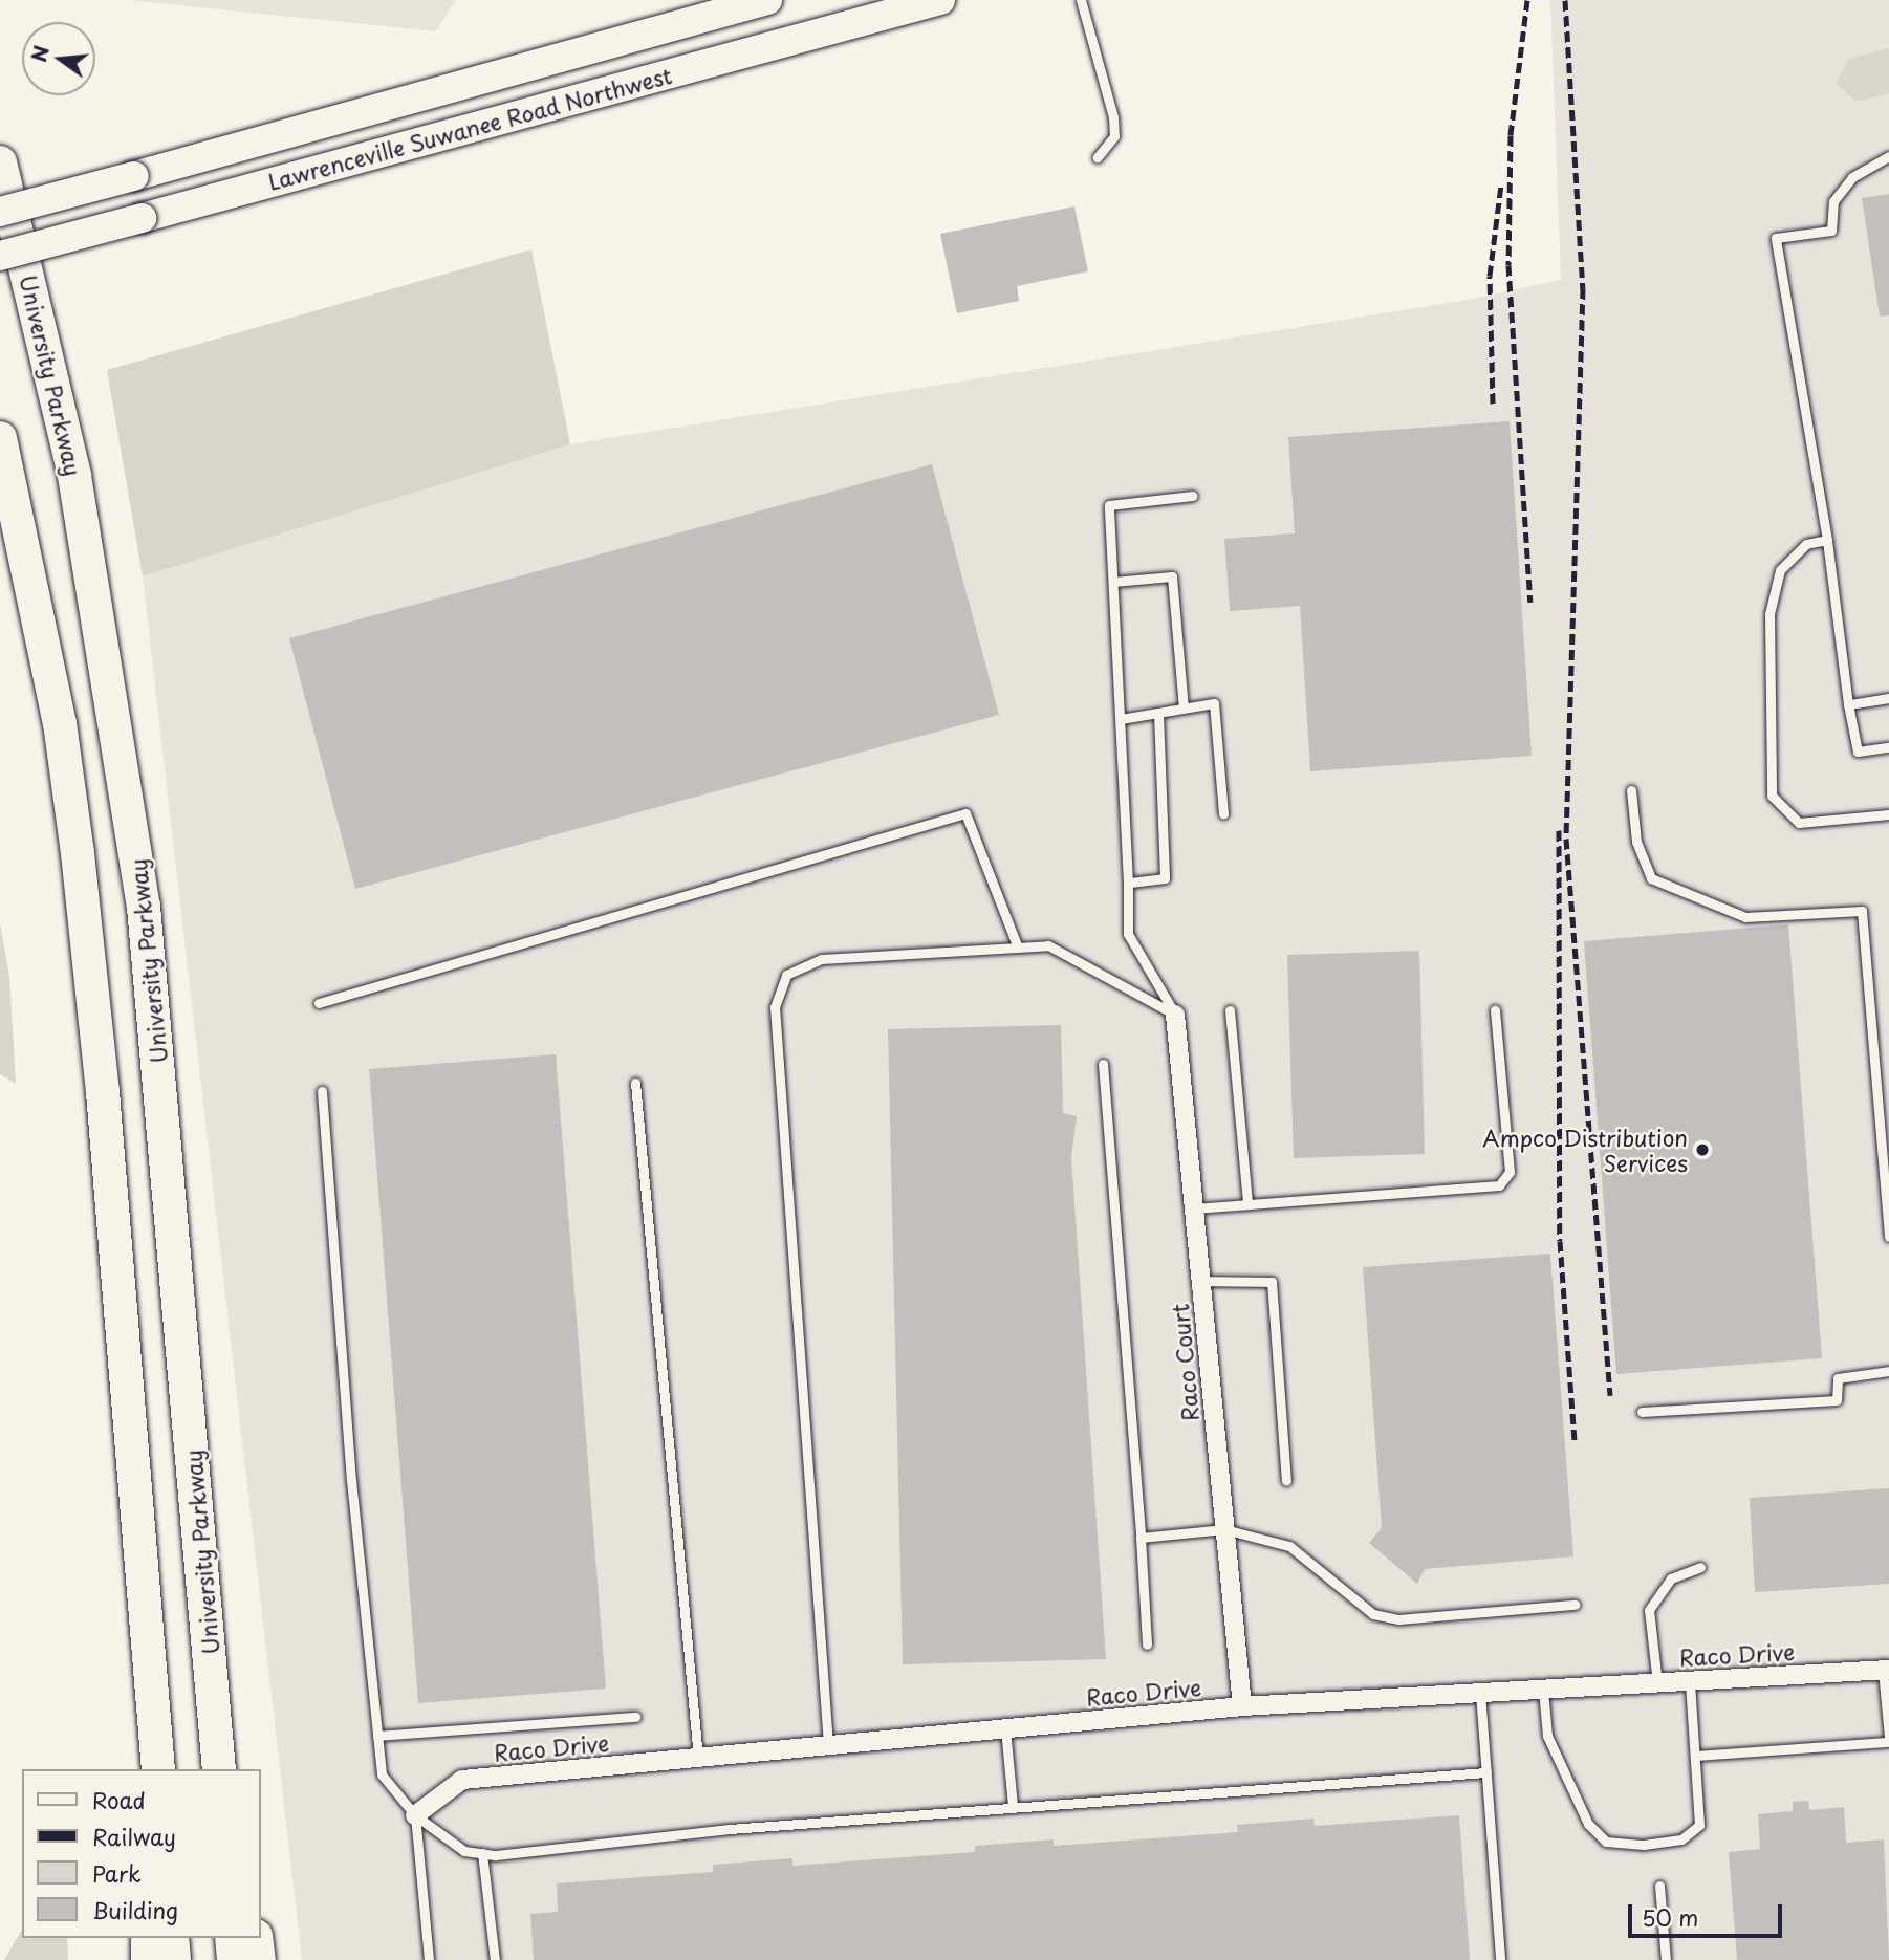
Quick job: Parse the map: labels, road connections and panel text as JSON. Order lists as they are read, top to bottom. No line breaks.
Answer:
{"streets":{"highway":["University Parkway"],"main road":["Lawrenceville Suwanee Road Northwest"],"street":["Raco Court","Raco Drive"]},"crossings":[["Raco Court","Raco Drive"]],"places":["Ampco Distribution Services"],"legend":["Road","Railway","Park","Building"],"scale_bar":"50 m","north":"left"}
